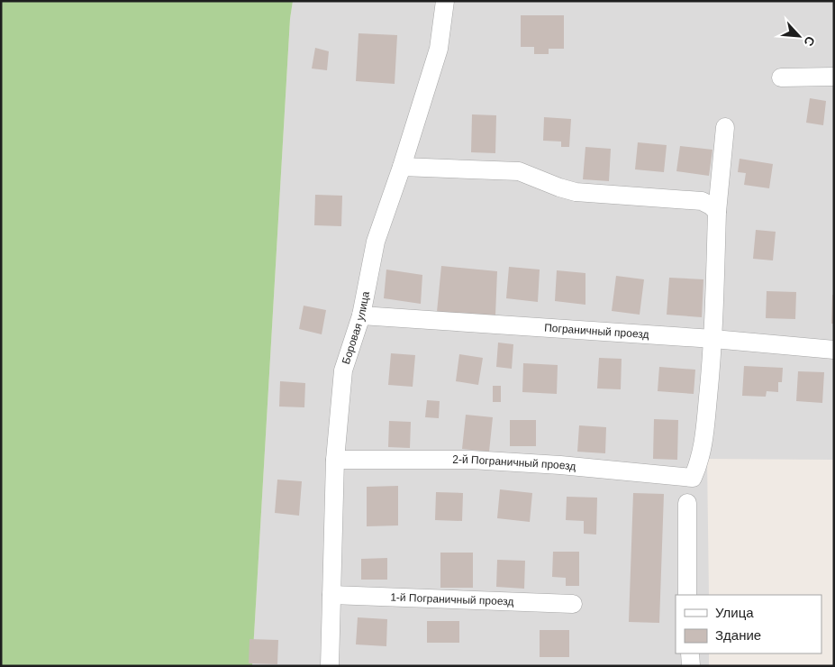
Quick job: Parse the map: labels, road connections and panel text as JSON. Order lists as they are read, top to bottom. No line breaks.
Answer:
{"streets":{"street":["Боровая улица","Пограничный проезд","2-й Пограничный проезд","1-й Пограничный проезд"]},"crossings":[["Боровая улица","Пограничный проезд"],["Боровая улица","2-й Пограничный проезд"],["Боровая улица","1-й Пограничный проезд"],["Пограничный проезд","2-й Пограничный проезд"]],"legend":["Улица","Здание"],"north":"bottom right"}
